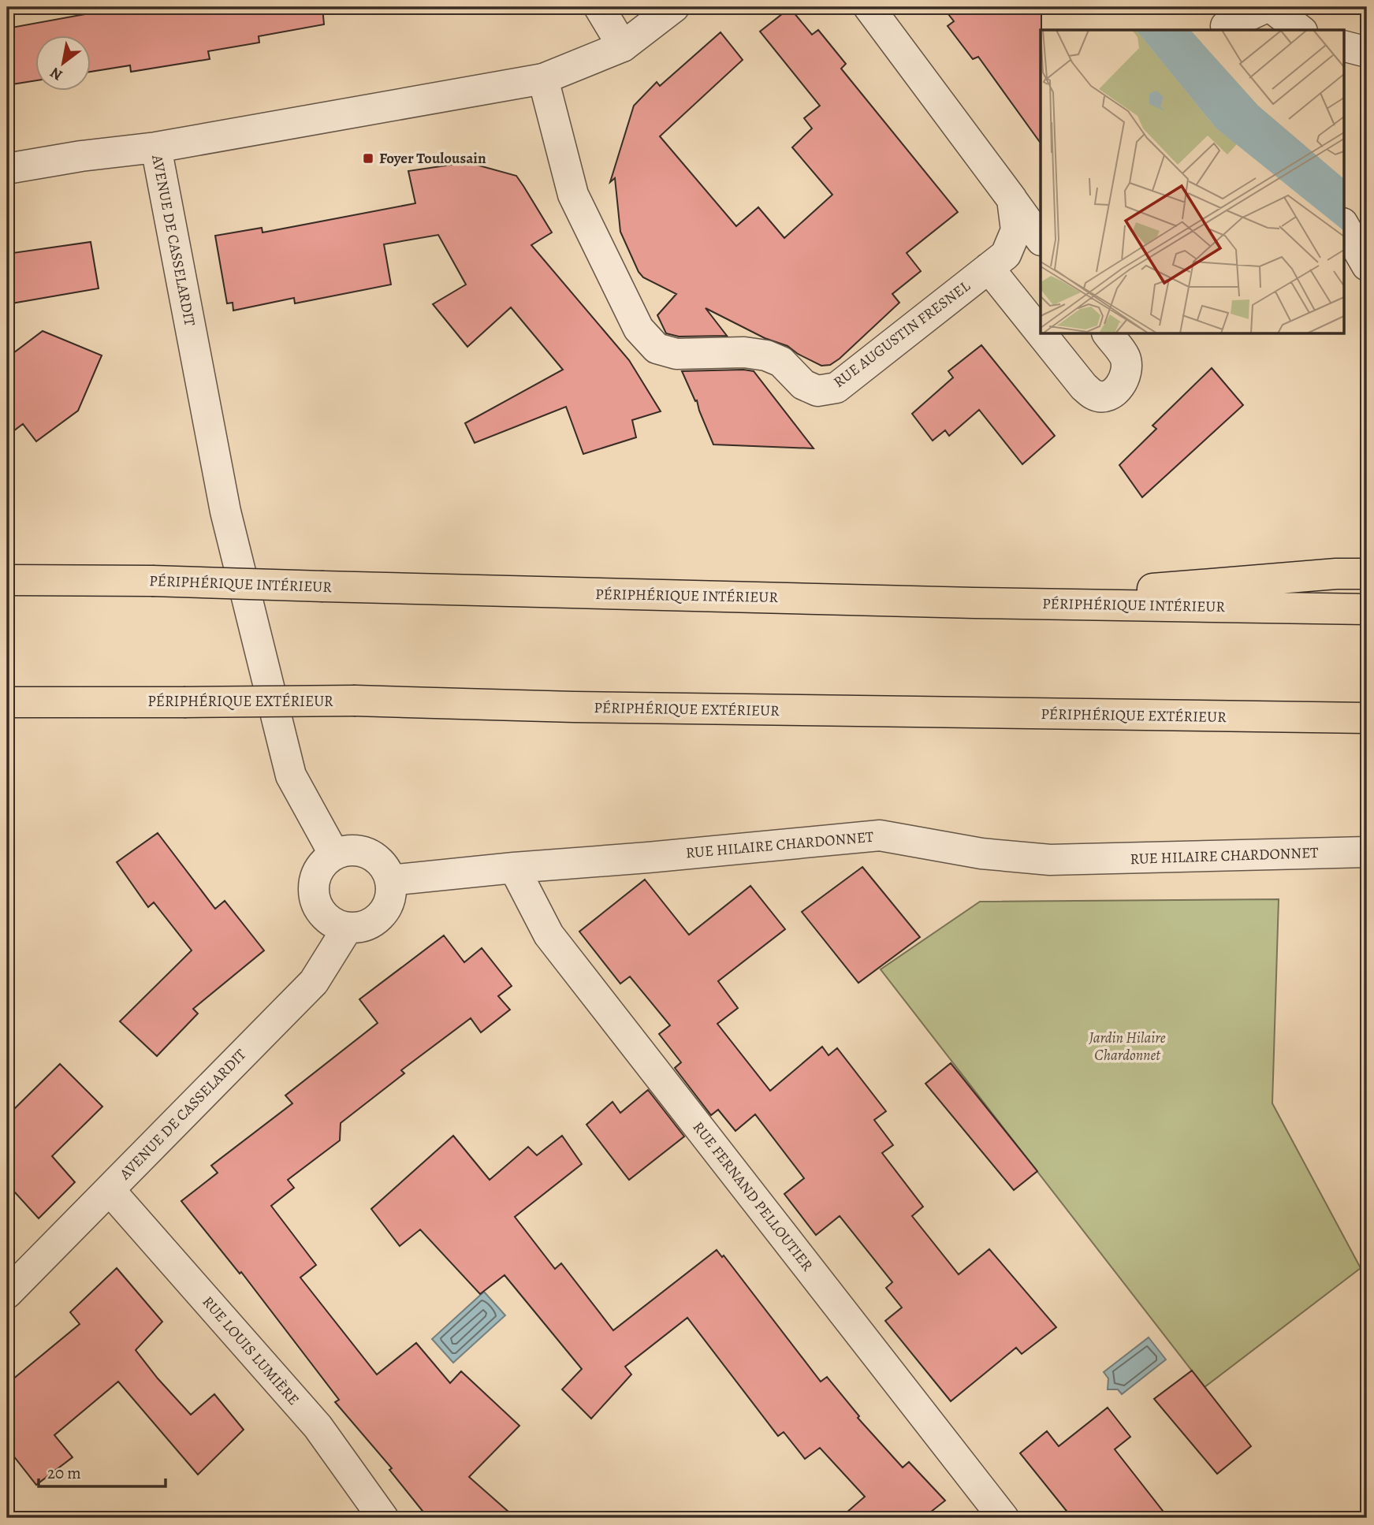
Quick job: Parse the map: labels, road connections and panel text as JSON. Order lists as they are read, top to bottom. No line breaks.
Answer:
{"streets":{"highway":["PÉRIPHÉRIQUE INTÉRIEUR","PÉRIPHÉRIQUE EXTÉRIEUR"],"street":["AVENUE DE CASSELARDIT","RUE AUGUSTIN FRESNEL","RUE HILAIRE CHARDONNET","RUE FERNAND PELLOUTIER","RUE LOUIS LUMIÈRE"]},"crossings":[["AVENUE DE CASSELARDIT","RUE AUGUSTIN FRESNEL"],["AVENUE DE CASSELARDIT","RUE HILAIRE CHARDONNET"],["AVENUE DE CASSELARDIT","RUE LOUIS LUMIÈRE"],["RUE HILAIRE CHARDONNET","RUE FERNAND PELLOUTIER"]],"parks":["Jardin Hilaire Chardonnet"],"places":{"transit":["Foyer Toulousain"]},"scale_bar":"20 m","north":"bottom left"}
